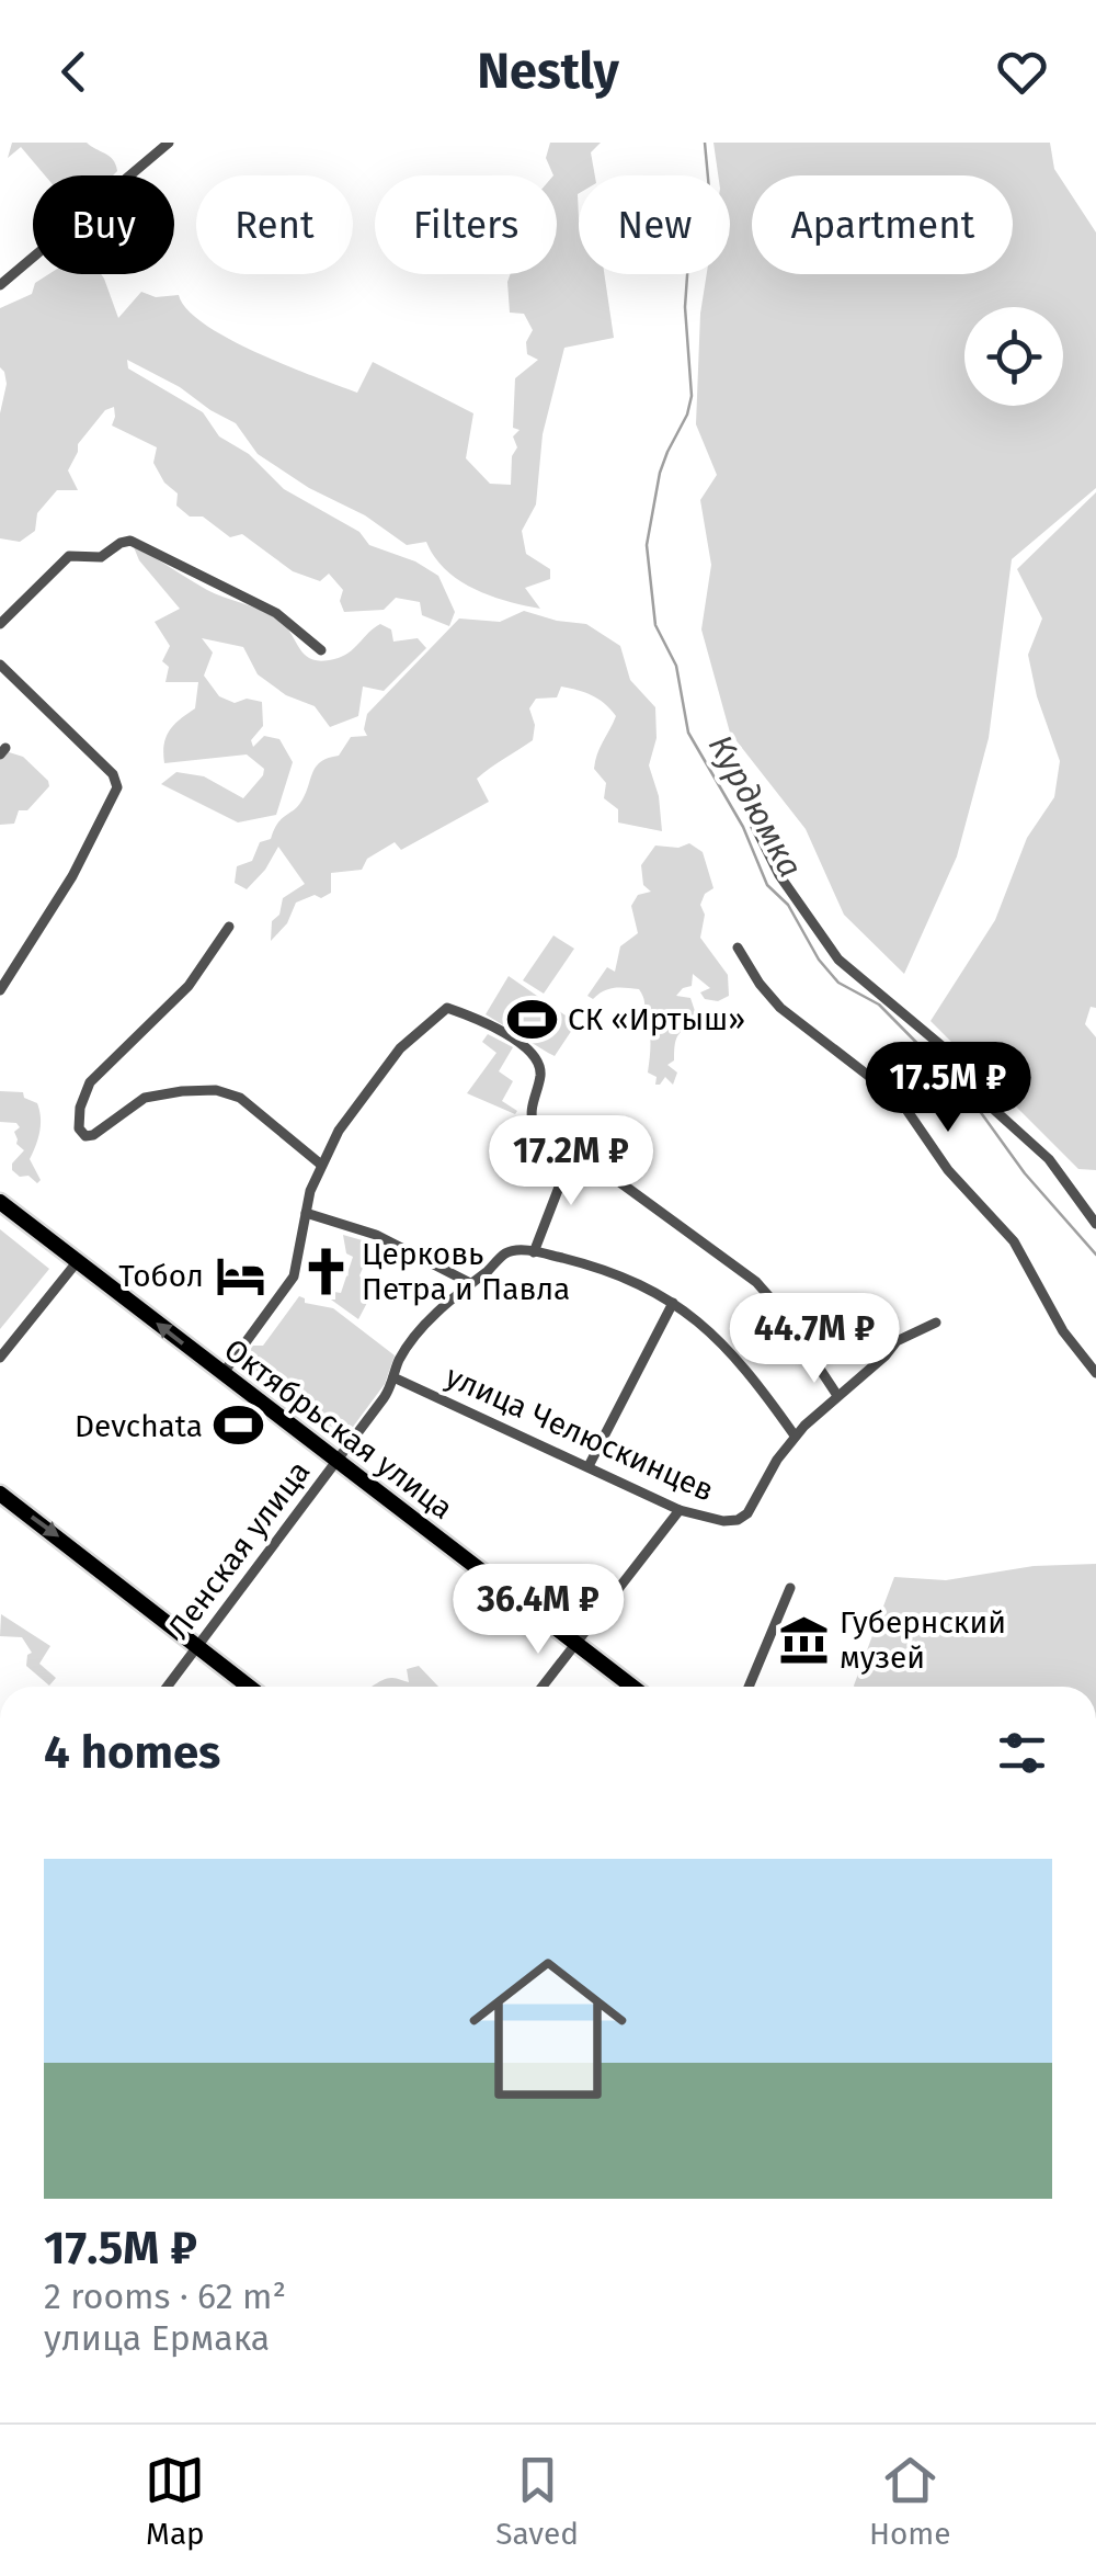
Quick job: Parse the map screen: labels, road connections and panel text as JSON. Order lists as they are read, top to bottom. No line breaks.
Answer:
{"streets":{"main road":["Октябрьская улица"],"street":["улица Челюскинцев","Ленская улица"]},"crossings":[["Октябрьская улица","Ленская улица"],["улица Челюскинцев","Ленская улица"]],"water":["Курдюмка"],"places":{"sports":["СК «Иртыш»","Devchata"],"church":["Церковь Петра и Павла"],"hotel":["Тобол"],"museum":["Губернский музей"]},"page":{"header":"Nestly","chip":["Buy","Rent","Filters","New","Apartment"],"price":["17.5M ₽","17.2M ₽","44.7M ₽","36.4M ₽"],"heading":"4 homes","list":[{"name":"17.5M ₽","note":"2 rooms · 62 m² · улица Ермака"}],"tabs":["Map","Saved","Home"]}}
